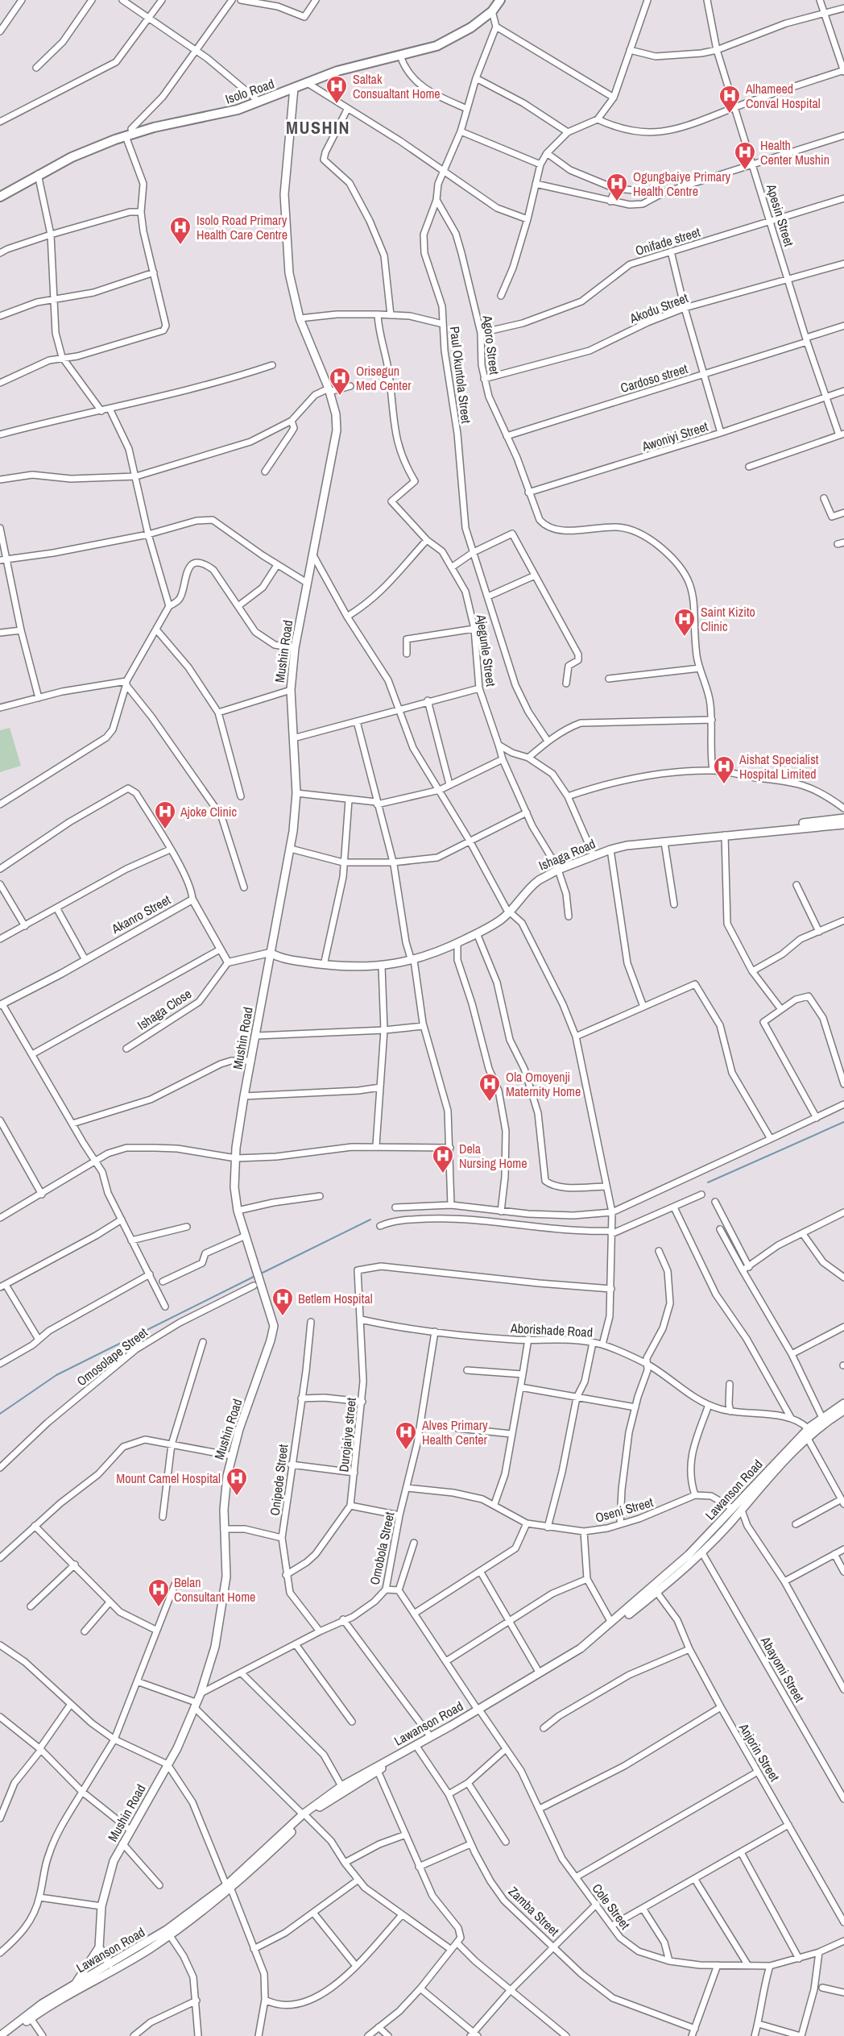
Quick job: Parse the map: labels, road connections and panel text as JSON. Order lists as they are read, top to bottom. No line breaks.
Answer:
{"streets":{"main road":["Isolo Road","Mushin Road","Ishaga Road","Lawanson Road"],"street":["Apesin Street","Onifade street","Akodu Street","Agoro Street","Paul Okuntola Street","Cardoso street","Awoniyi Street","Ajegunle Street","Akanro Street","Ishaga Close","Aborishade Road","Omosolape Street","Durojaiye street","Onipede Street","Oseni Street","Omobola Street","Abayomi Street","Anjorin Street","Cole Street","Zamba Street"]},"crossings":[["Isolo Road","Mushin Road"],["Apesin Street","Onifade street"],["Apesin Street","Akodu Street"],["Apesin Street","Cardoso street"],["Apesin Street","Awoniyi Street"],["Onifade street","Agoro Street"],["Akodu Street","Agoro Street"],["Agoro Street","Paul Okuntola Street"],["Agoro Street","Cardoso street"],["Agoro Street","Awoniyi Street"],["Ajegunle Street","Ishaga Road"],["Mushin Road","Ishaga Road"],["Mushin Road","Omosolape Street"],["Mushin Road","Omobola Street"],["Aborishade Road","Durojaiye street"],["Aborishade Road","Lawanson Road"],["Aborishade Road","Omobola Street"],["Durojaiye street","Onipede Street"],["Onipede Street","Omobola Street"],["Lawanson Road","Abayomi Street"],["Lawanson Road","Anjorin Street"],["Lawanson Road","Cole Street"],["Lawanson Road","Zamba Street"],["Oseni Street","Omobola Street"]],"districts":["MUSHIN"],"places":{"hospital":["Saltak Consualtant Home","Alhameed Conval Hospital","Health Center Mushin","Ogungbaiye Primary Health Centre","Isolo Road Primary Health Care Centre","Orisegun Med Center","Saint Kizito Clinic","Aishat Specialist Hospital Limited","Ajoke Clinic","Ola Omoyenji Maternity Home","Dela Nursing Home","Betlem Hospital","Alves Primary Health Center","Mount Camel Hospital","Belan Consultant Home"]}}
